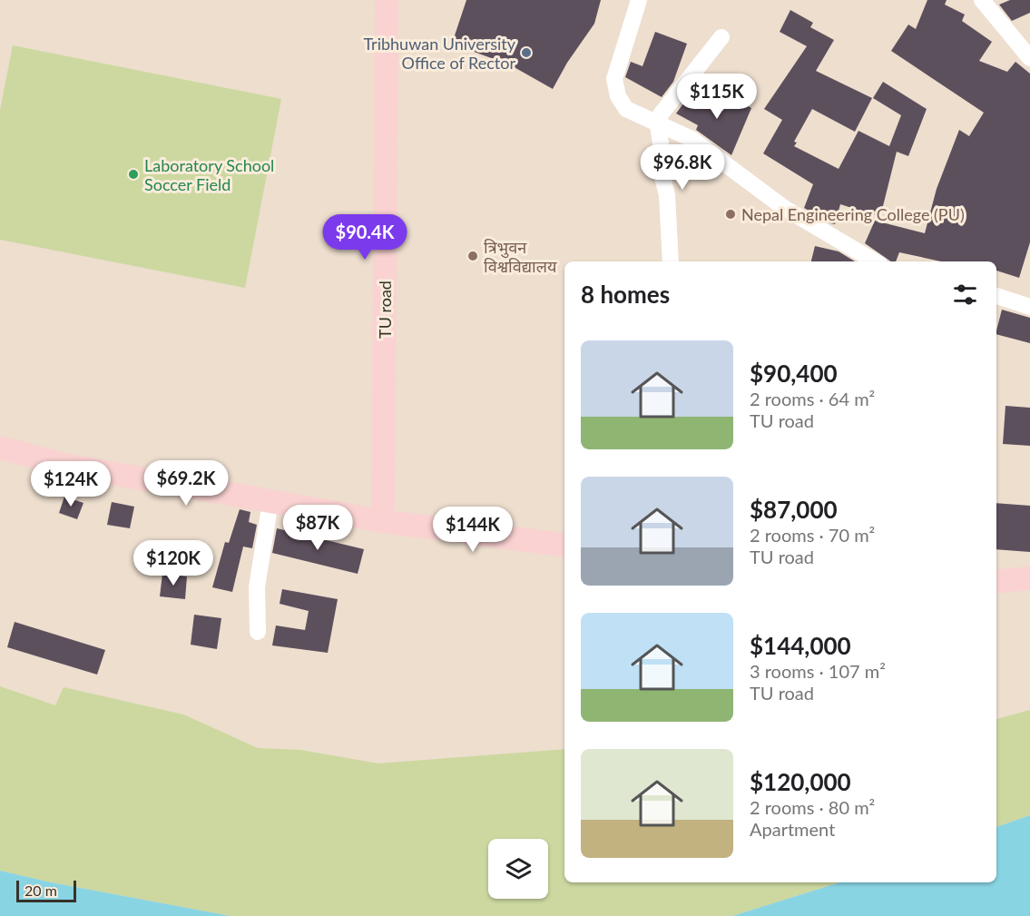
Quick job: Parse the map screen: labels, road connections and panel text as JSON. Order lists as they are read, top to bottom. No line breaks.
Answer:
{"streets":{"main road":["TU road"]},"places":["Tribhuwan University Office of Rector","Laboratory School Soccer Field","Nepal Engineering College (PU)","त्रिभुवन विश्वविद्यालय"],"scale_bar":"20 m","page":{"price":["$115K","$96.8K","$90.4K","$69.2K","$124K","$87K","$144K","$120K"],"heading":"8 homes","list":[{"name":"$90,400","note":"2 rooms · 64 m² · TU road"},{"name":"$87,000","note":"2 rooms · 70 m² · TU road"},{"name":"$144,000","note":"3 rooms · 107 m² · TU road"},{"name":"$120,000","note":"2 rooms · 80 m² · Apartment"}],"scale":"20 m"}}
